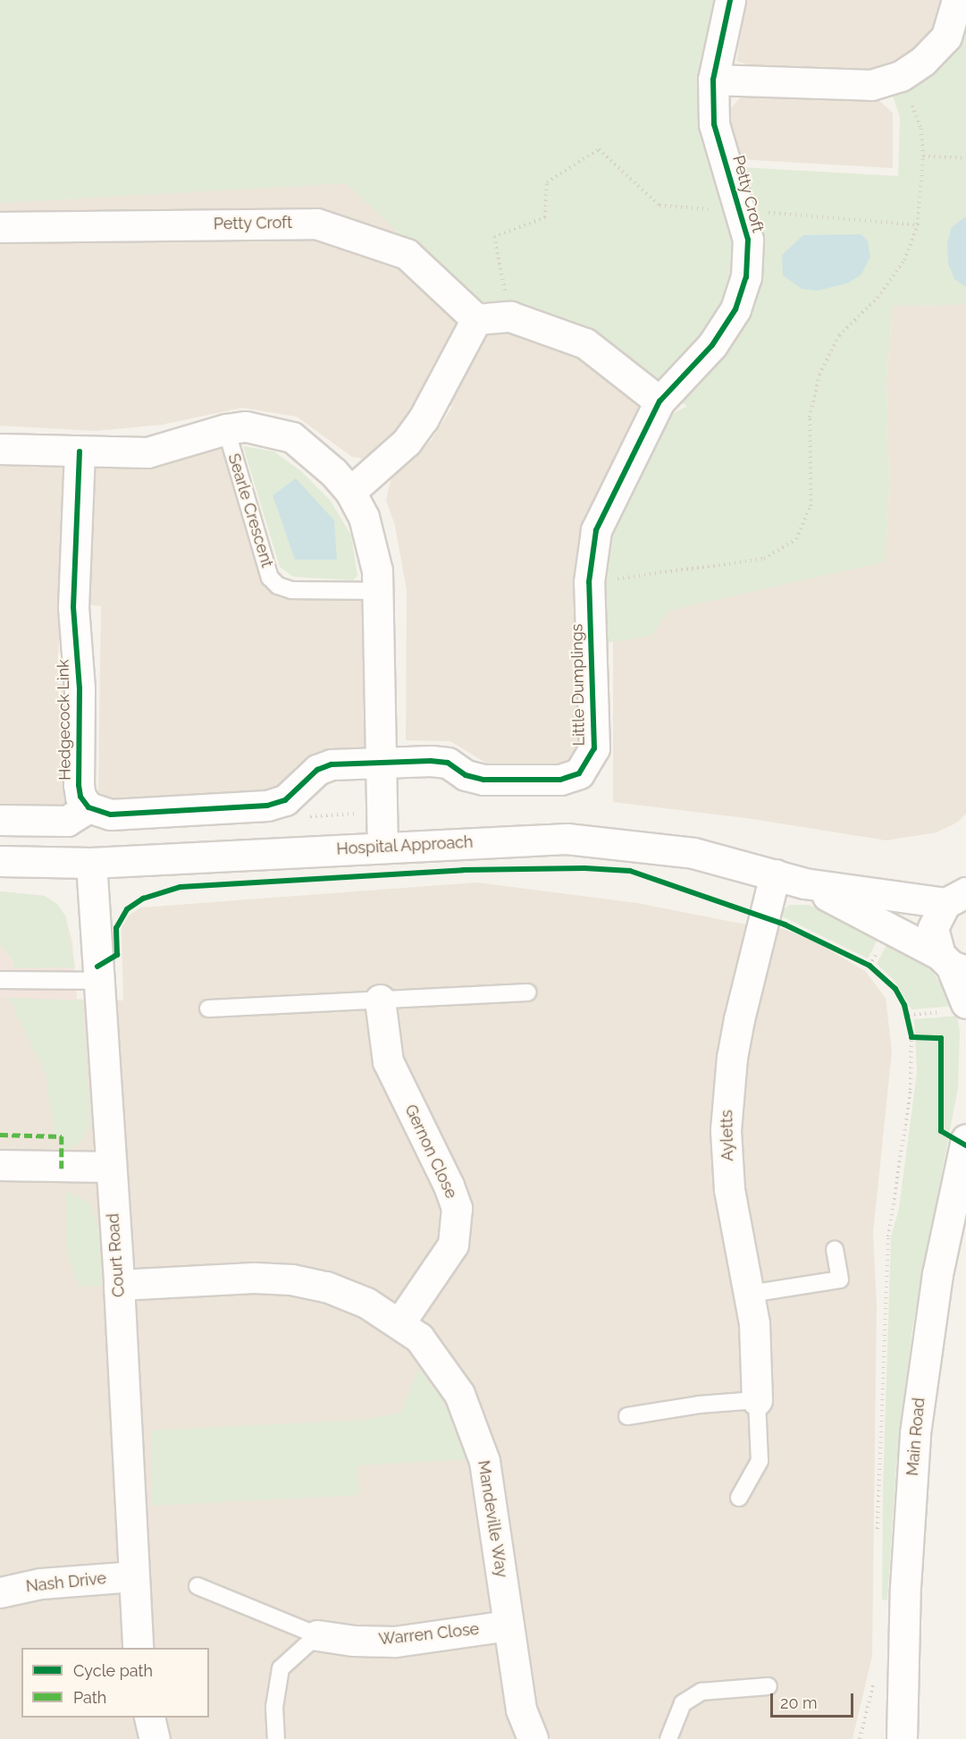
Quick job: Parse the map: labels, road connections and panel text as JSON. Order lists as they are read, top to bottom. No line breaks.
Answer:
{"streets":{"street":["Petty Croft","Searle Crescent","Little Dumplings","Hedgecock Link","Hospital Approach","Ayletts","Gernon Close","Court Road","Main Road","Mandeville Way","Nash Drive","Warren Close"]},"crossings":[["Petty Croft","Little Dumplings"],["Searle Crescent","Little Dumplings"],["Searle Crescent","Hedgecock Link"],["Searle Crescent","Hospital Approach"],["Hospital Approach","Ayletts"],["Hospital Approach","Court Road"],["Gernon Close","Mandeville Way"],["Court Road","Mandeville Way"],["Court Road","Nash Drive"],["Mandeville Way","Warren Close"]],"legend":["Cycle path","Path"],"scale_bar":"20 m"}
